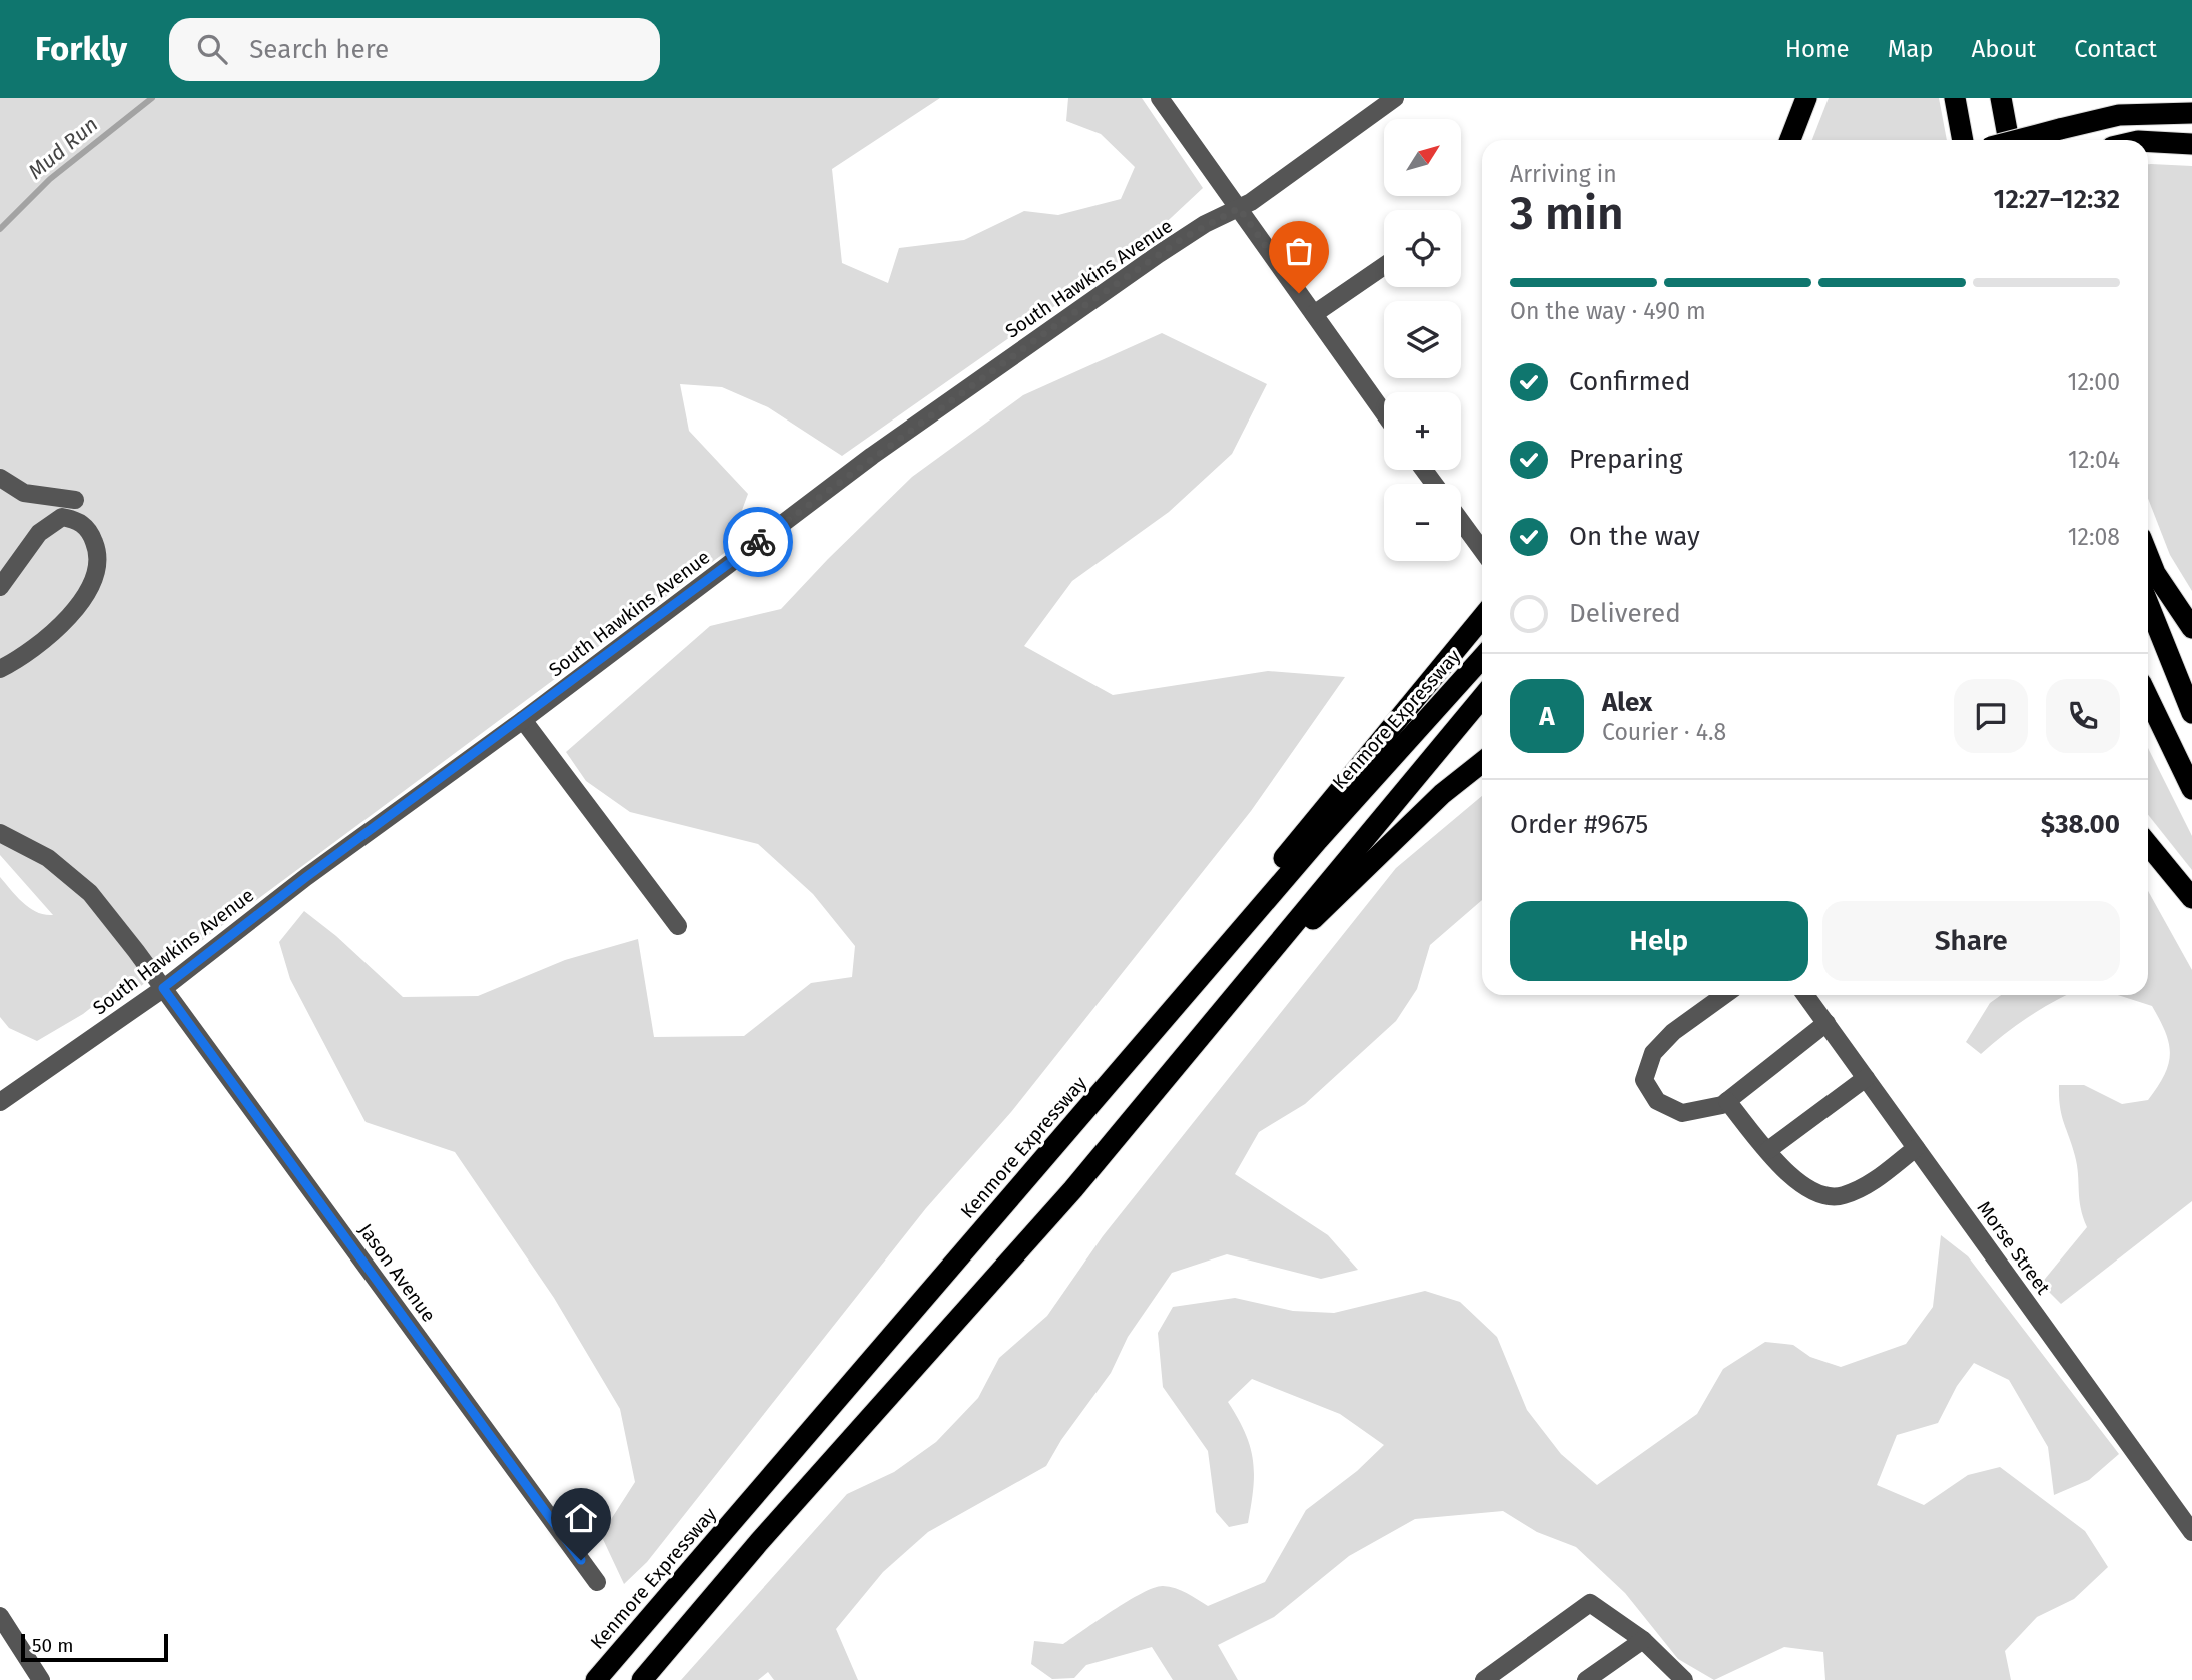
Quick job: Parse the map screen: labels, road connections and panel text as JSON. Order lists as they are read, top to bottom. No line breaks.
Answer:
{"streets":{"highway":["Kenmore Expressway"],"street":["South Hawkins Avenue","Morse Street","Jason Avenue"]},"crossings":[["South Hawkins Avenue","Jason Avenue"]],"water":["Mud Run"],"scale_bar":"50 m","north":"top right","page":{"header":"Forkly","search":"Search here","nav":["Home","Map","About","Contact"],"map_buttons":["+","−"],"heading":["3 min","Arriving in","12:27–12:32"],"panel":["Alex","Courier · 4.8","Order #9675","$38.00"],"bar":"On the way · 490 m","list":[["Confirmed","12:00"],["Preparing","12:04"],["On the way","12:08"],"Delivered"],"round":"A","buttons":["Help","Share"],"scale":"50 m"}}
